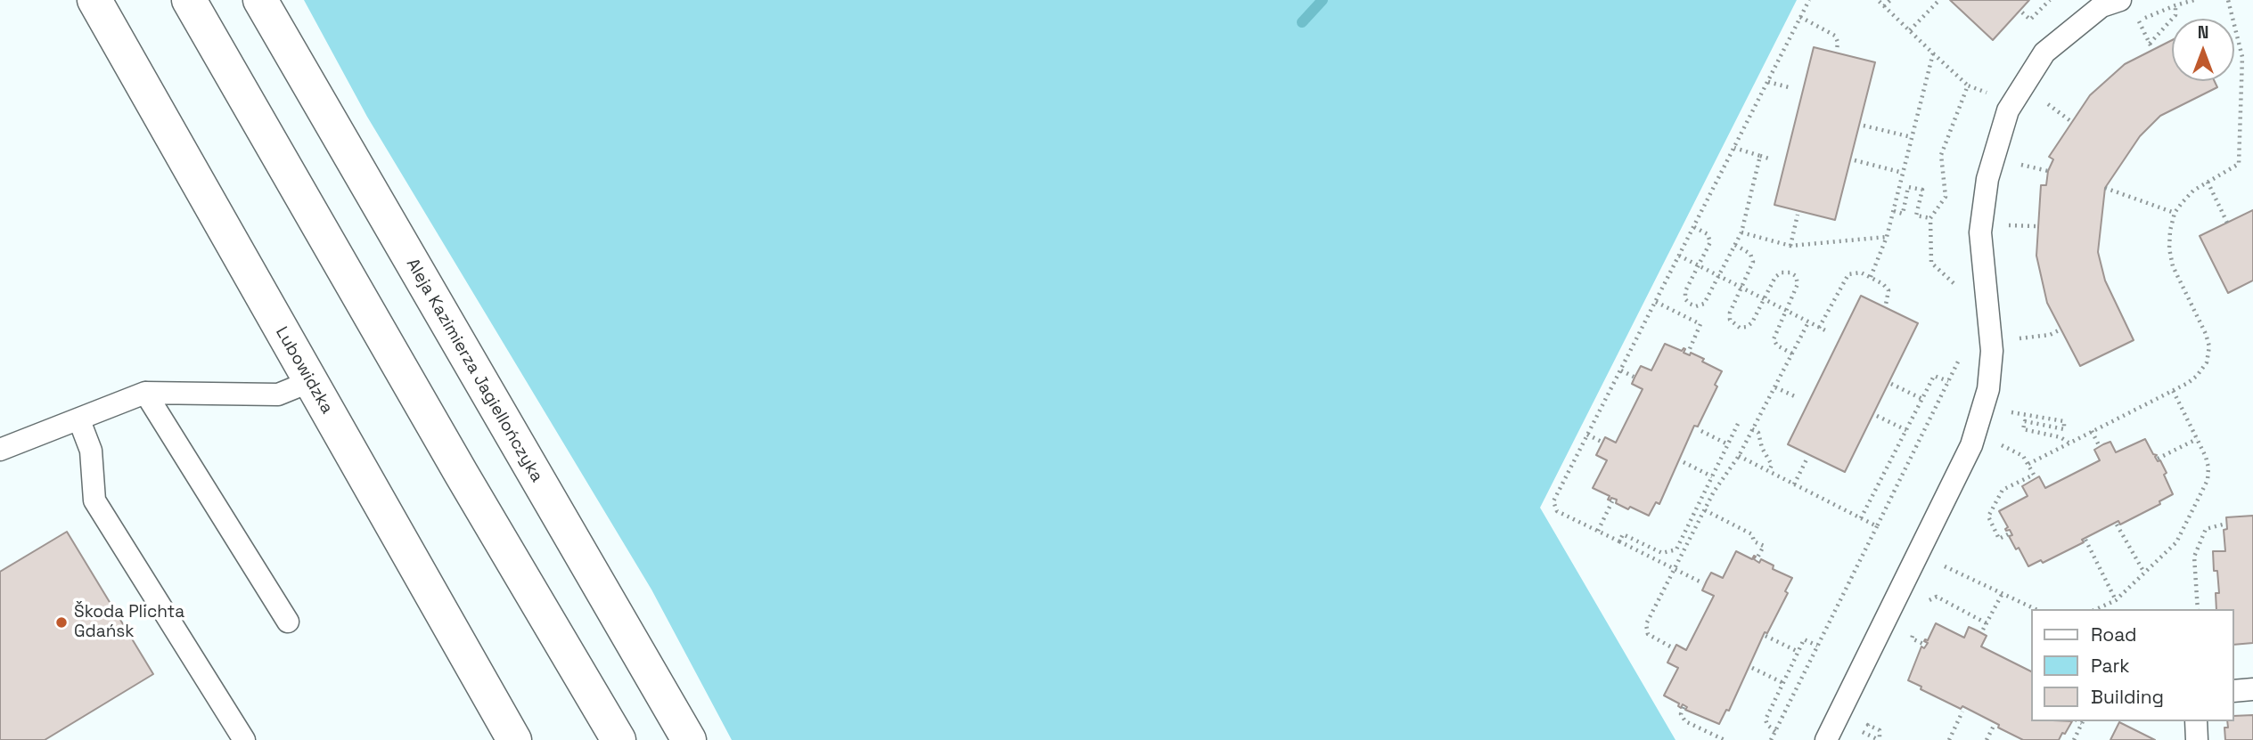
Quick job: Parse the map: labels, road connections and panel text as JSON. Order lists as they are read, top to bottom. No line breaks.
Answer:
{"streets":{"main road":["Lubowidzka","Aleja Kazimierza Jagiellończyka"]},"places":["Škoda Plichta Gdańsk"],"legend":["Road","Park","Building"],"north":"top"}
